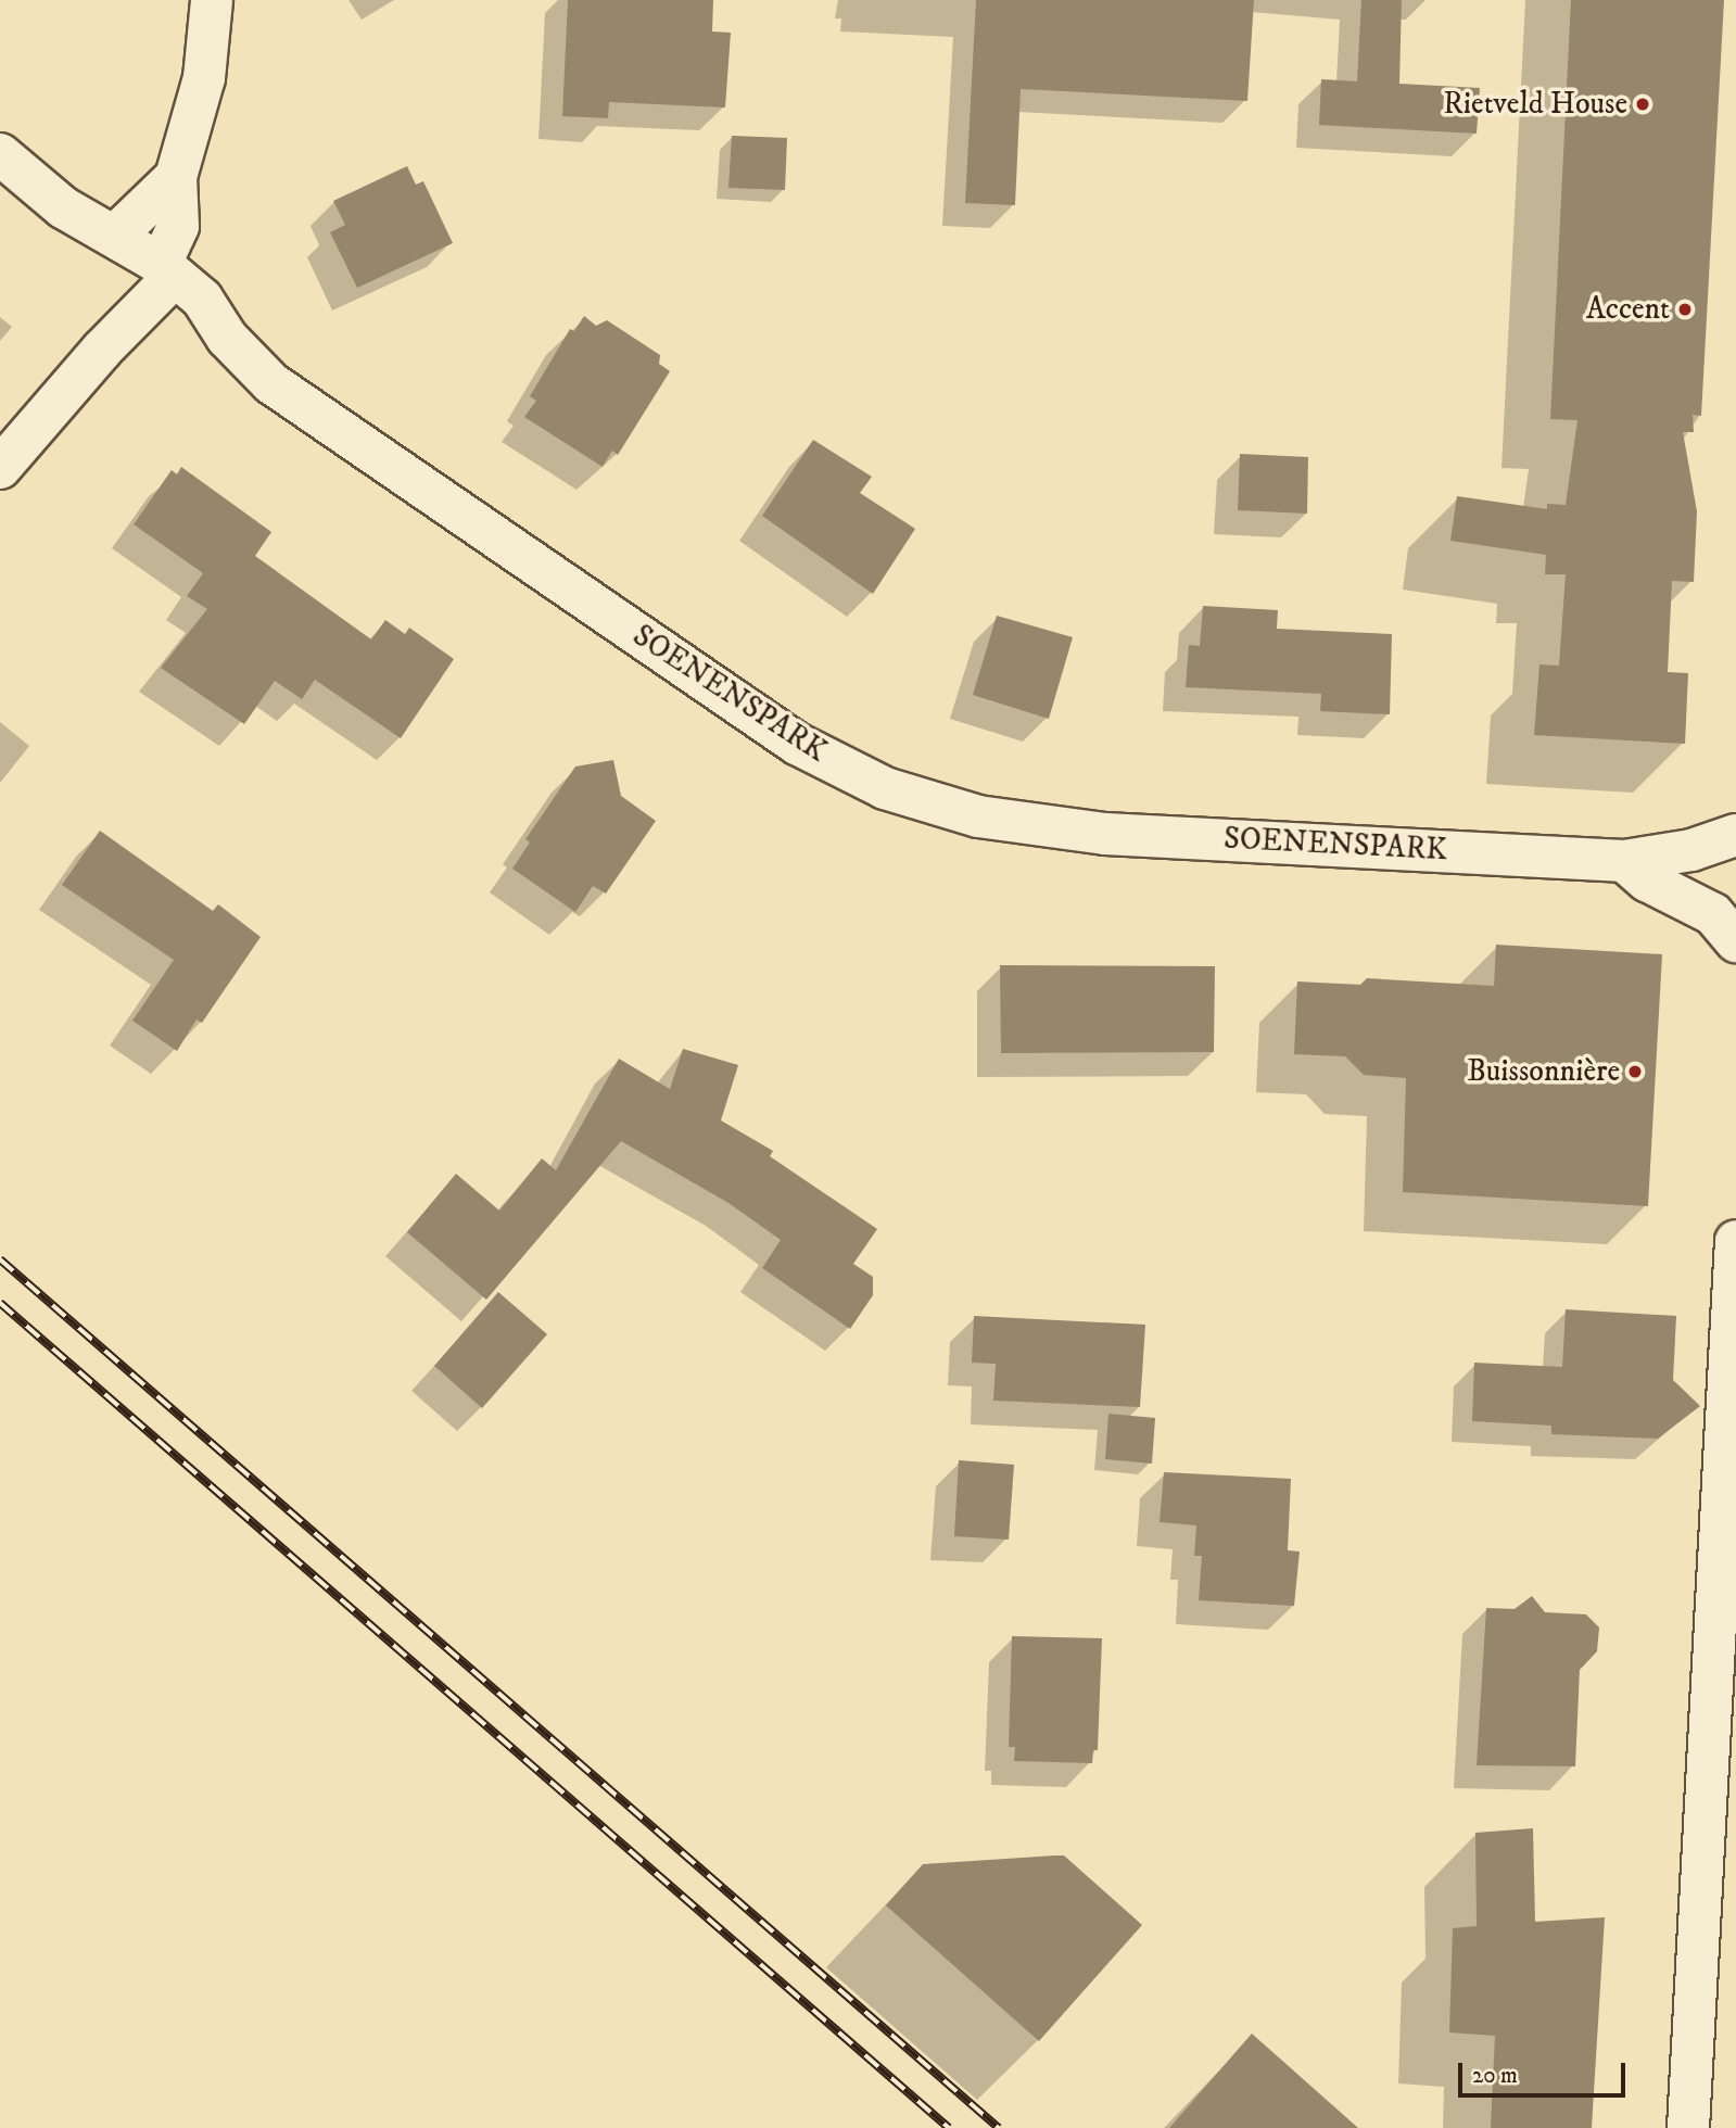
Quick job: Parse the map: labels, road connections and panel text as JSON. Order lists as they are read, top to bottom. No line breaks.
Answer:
{"streets":{"street":["SOENENSPARK"]},"places":["Rietveld House","Accent","Buissonnière"],"scale_bar":"20 m"}
